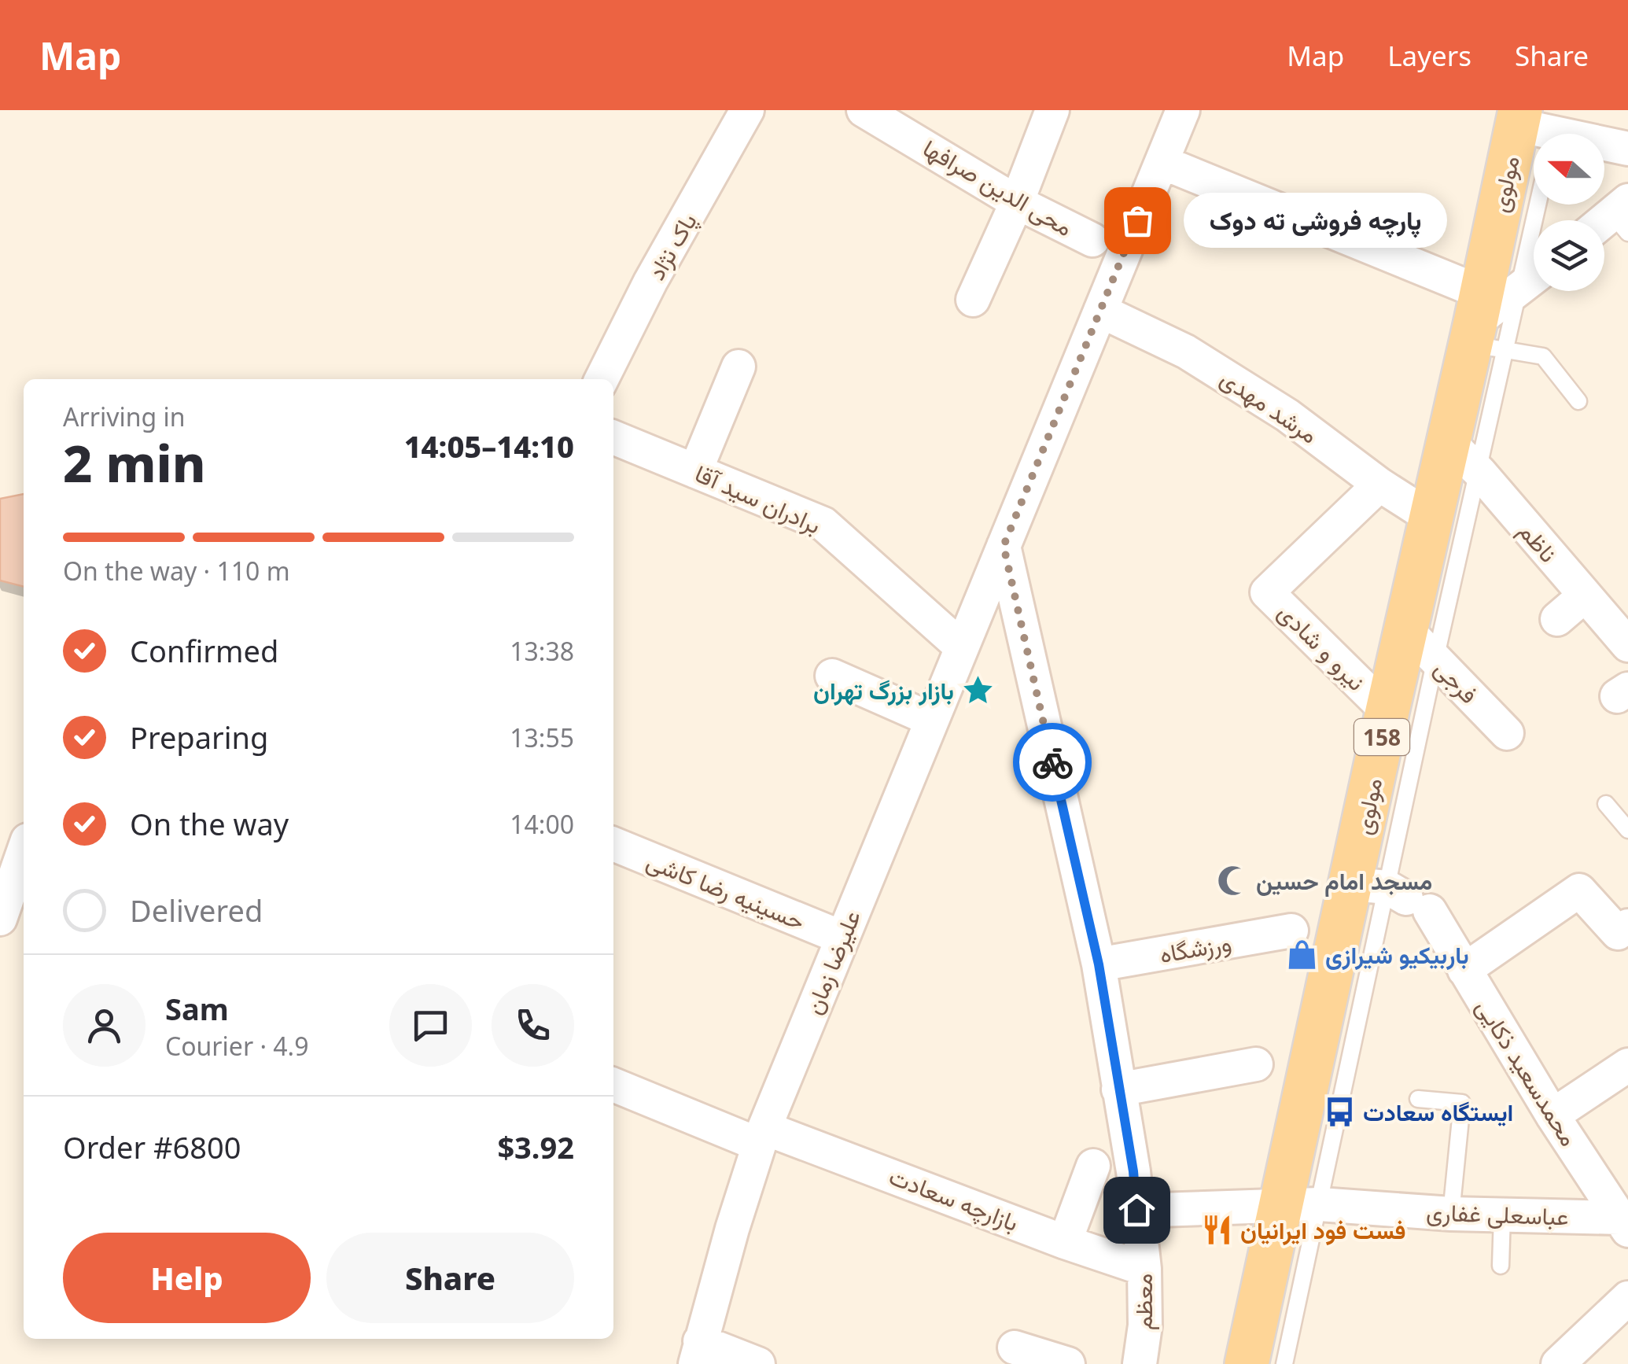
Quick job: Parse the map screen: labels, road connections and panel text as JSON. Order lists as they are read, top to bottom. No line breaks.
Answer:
{"streets":{"main road":["مولوی","158"],"street":["محی الدین صرافها","پاک نژاد","مرشد مهدی","برادران سید آقا","ناظم","نیرو و شادی","فرجی","حسینیه رضا کاشی","ورزشگاه","علیرضا زمان","محمدسعید ذکایی","بازارچه سعادت","عباسعلی غفاری","معظم"]},"crossings":[["مولوی","مرشد مهدی"],["مولوی","ناظم"],["مولوی","نیرو و شادی"],["مولوی","فرجی"],["مولوی","محمدسعید ذکایی"],["مولوی","عباسعلی غفاری"],["مرشد مهدی","نیرو و شادی"],["مرشد مهدی","علیرضا زمان"],["برادران سید آقا","علیرضا زمان"],["حسینیه رضا کاشی","علیرضا زمان"],["ورزشگاه","معظم"],["علیرضا زمان","بازارچه سعادت"],["علیرضا زمان","معظم"],["محمدسعید ذکایی","عباسعلی غفاری"],["بازارچه سعادت","معظم"]],"places":{"other":["پارچه فروشی ته دوک"],"place":["بازار بزرگ تهران"],"mosque":["مسجد امام حسین"],"shop":["باربیکیو شیرازی"],"bus stop":["ایستگاه سعادت"],"restaurant":["فست فود ایرانیان"]},"north":"left","page":{"header":"Map","nav":["Map","Layers","Share"],"bubble":"پارچه فروشی ته دوک","heading":["2 min","Arriving in","14:05–14:10"],"panel":["Sam","Courier · 4.9","Order #6800","$3.92"],"bar":"On the way · 110 m","list":[["Confirmed","13:38"],["Preparing","13:55"],["On the way","14:00"],"Delivered"],"buttons":["Help","Share"]}}
